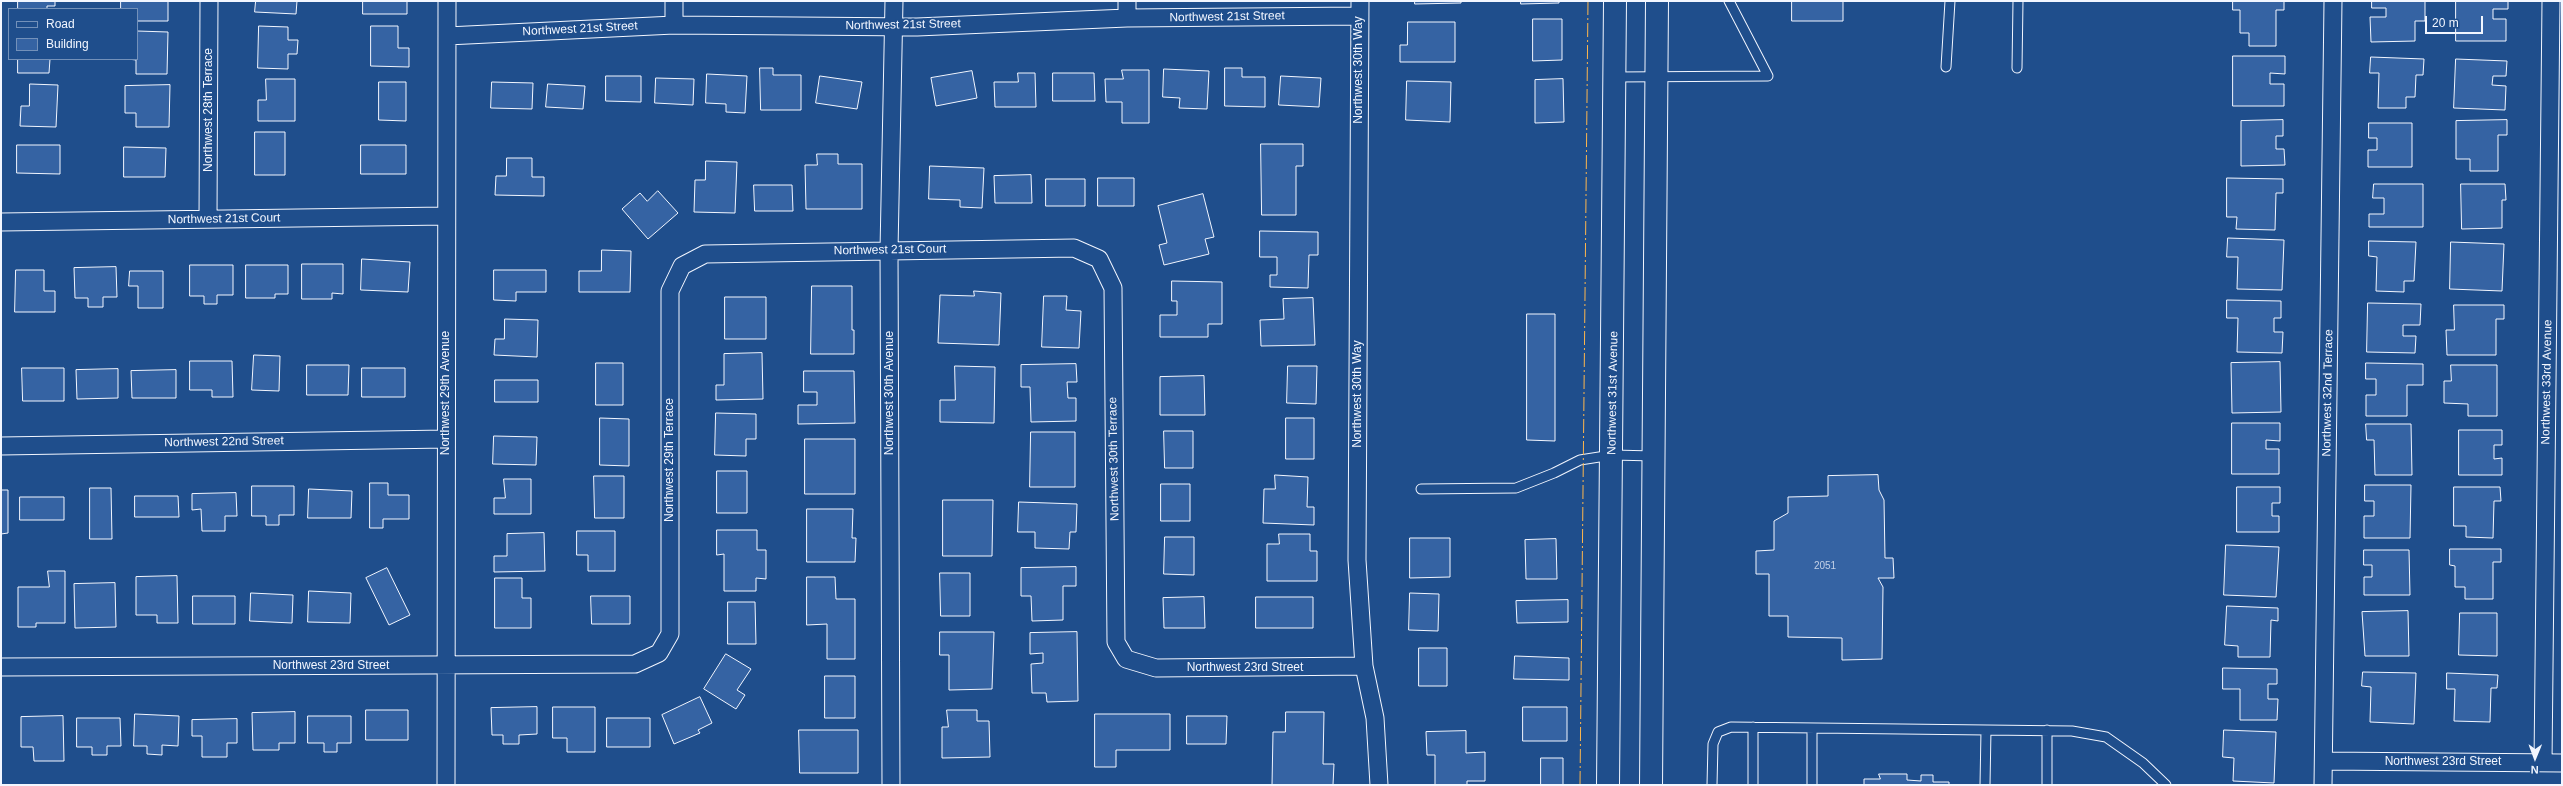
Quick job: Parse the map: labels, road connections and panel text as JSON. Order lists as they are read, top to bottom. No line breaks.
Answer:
{"streets":{"main road":["Northwest 31st Avenue"],"street":["Northwest 21st Street","Northwest 30th Way","Northwest 28th Terrace","Northwest 21st Court","Northwest 33rd Avenue","Northwest 29th Avenue","Northwest 30th Avenue","Northwest 32nd Terrace","Northwest 22nd Street","Northwest 30th Terrace","Northwest 29th Terrace","Northwest 23rd Street"]},"crossings":[["Northwest 21st Street","Northwest 30th Way"],["Northwest 21st Street","Northwest 29th Avenue"],["Northwest 21st Street","Northwest 30th Avenue"],["Northwest 30th Way","Northwest 23rd Street"],["Northwest 28th Terrace","Northwest 21st Court"],["Northwest 21st Court","Northwest 29th Avenue"],["Northwest 21st Court","Northwest 30th Avenue"],["Northwest 21st Court","Northwest 30th Terrace"],["Northwest 21st Court","Northwest 29th Terrace"],["Northwest 33rd Avenue","Northwest 23rd Street"],["Northwest 29th Avenue","Northwest 22nd Street"],["Northwest 29th Avenue","Northwest 23rd Street"],["Northwest 32nd Terrace","Northwest 23rd Street"],["Northwest 30th Terrace","Northwest 23rd Street"],["Northwest 29th Terrace","Northwest 23rd Street"]],"house_numbers":["2051"],"legend":["Road","Building"],"scale_bar":"20 m","north":"bottom"}
